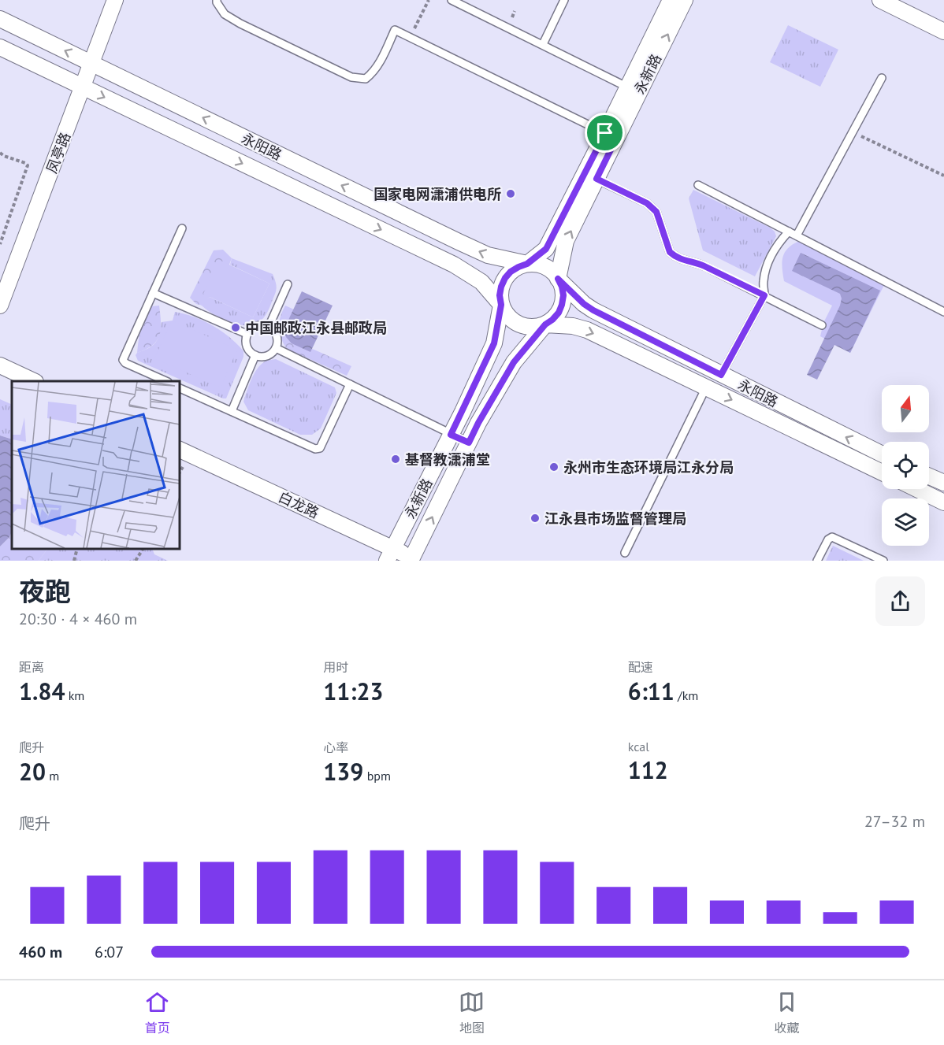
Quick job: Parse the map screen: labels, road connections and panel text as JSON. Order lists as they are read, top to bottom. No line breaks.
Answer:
{"streets":{"street":["永新路","永阳路","凤亭路","白龙路"]},"crossings":[["永新路","永阳路"],["永新路","白龙路"],["永阳路","凤亭路"]],"places":["国家电网潇浦供电所","中国邮政江永县邮政局","基督教潇浦堂","永州市生态环境局江永分局","江永县市场监督管理局"],"north":"top","page":{"heading":["夜跑","20:30 · 4 × 460 m"],"stats":[["距离","1.84 km"],["用时","11:23"],["配速","6:11 /km"],["爬升","20 m"],["心率","139 bpm"],["kcal","112"]],"chart":["爬升","27–32 m"],"list":[{"name":"460 m","note":"6:07"}],"tabs":["首页","地图","收藏"]}}
